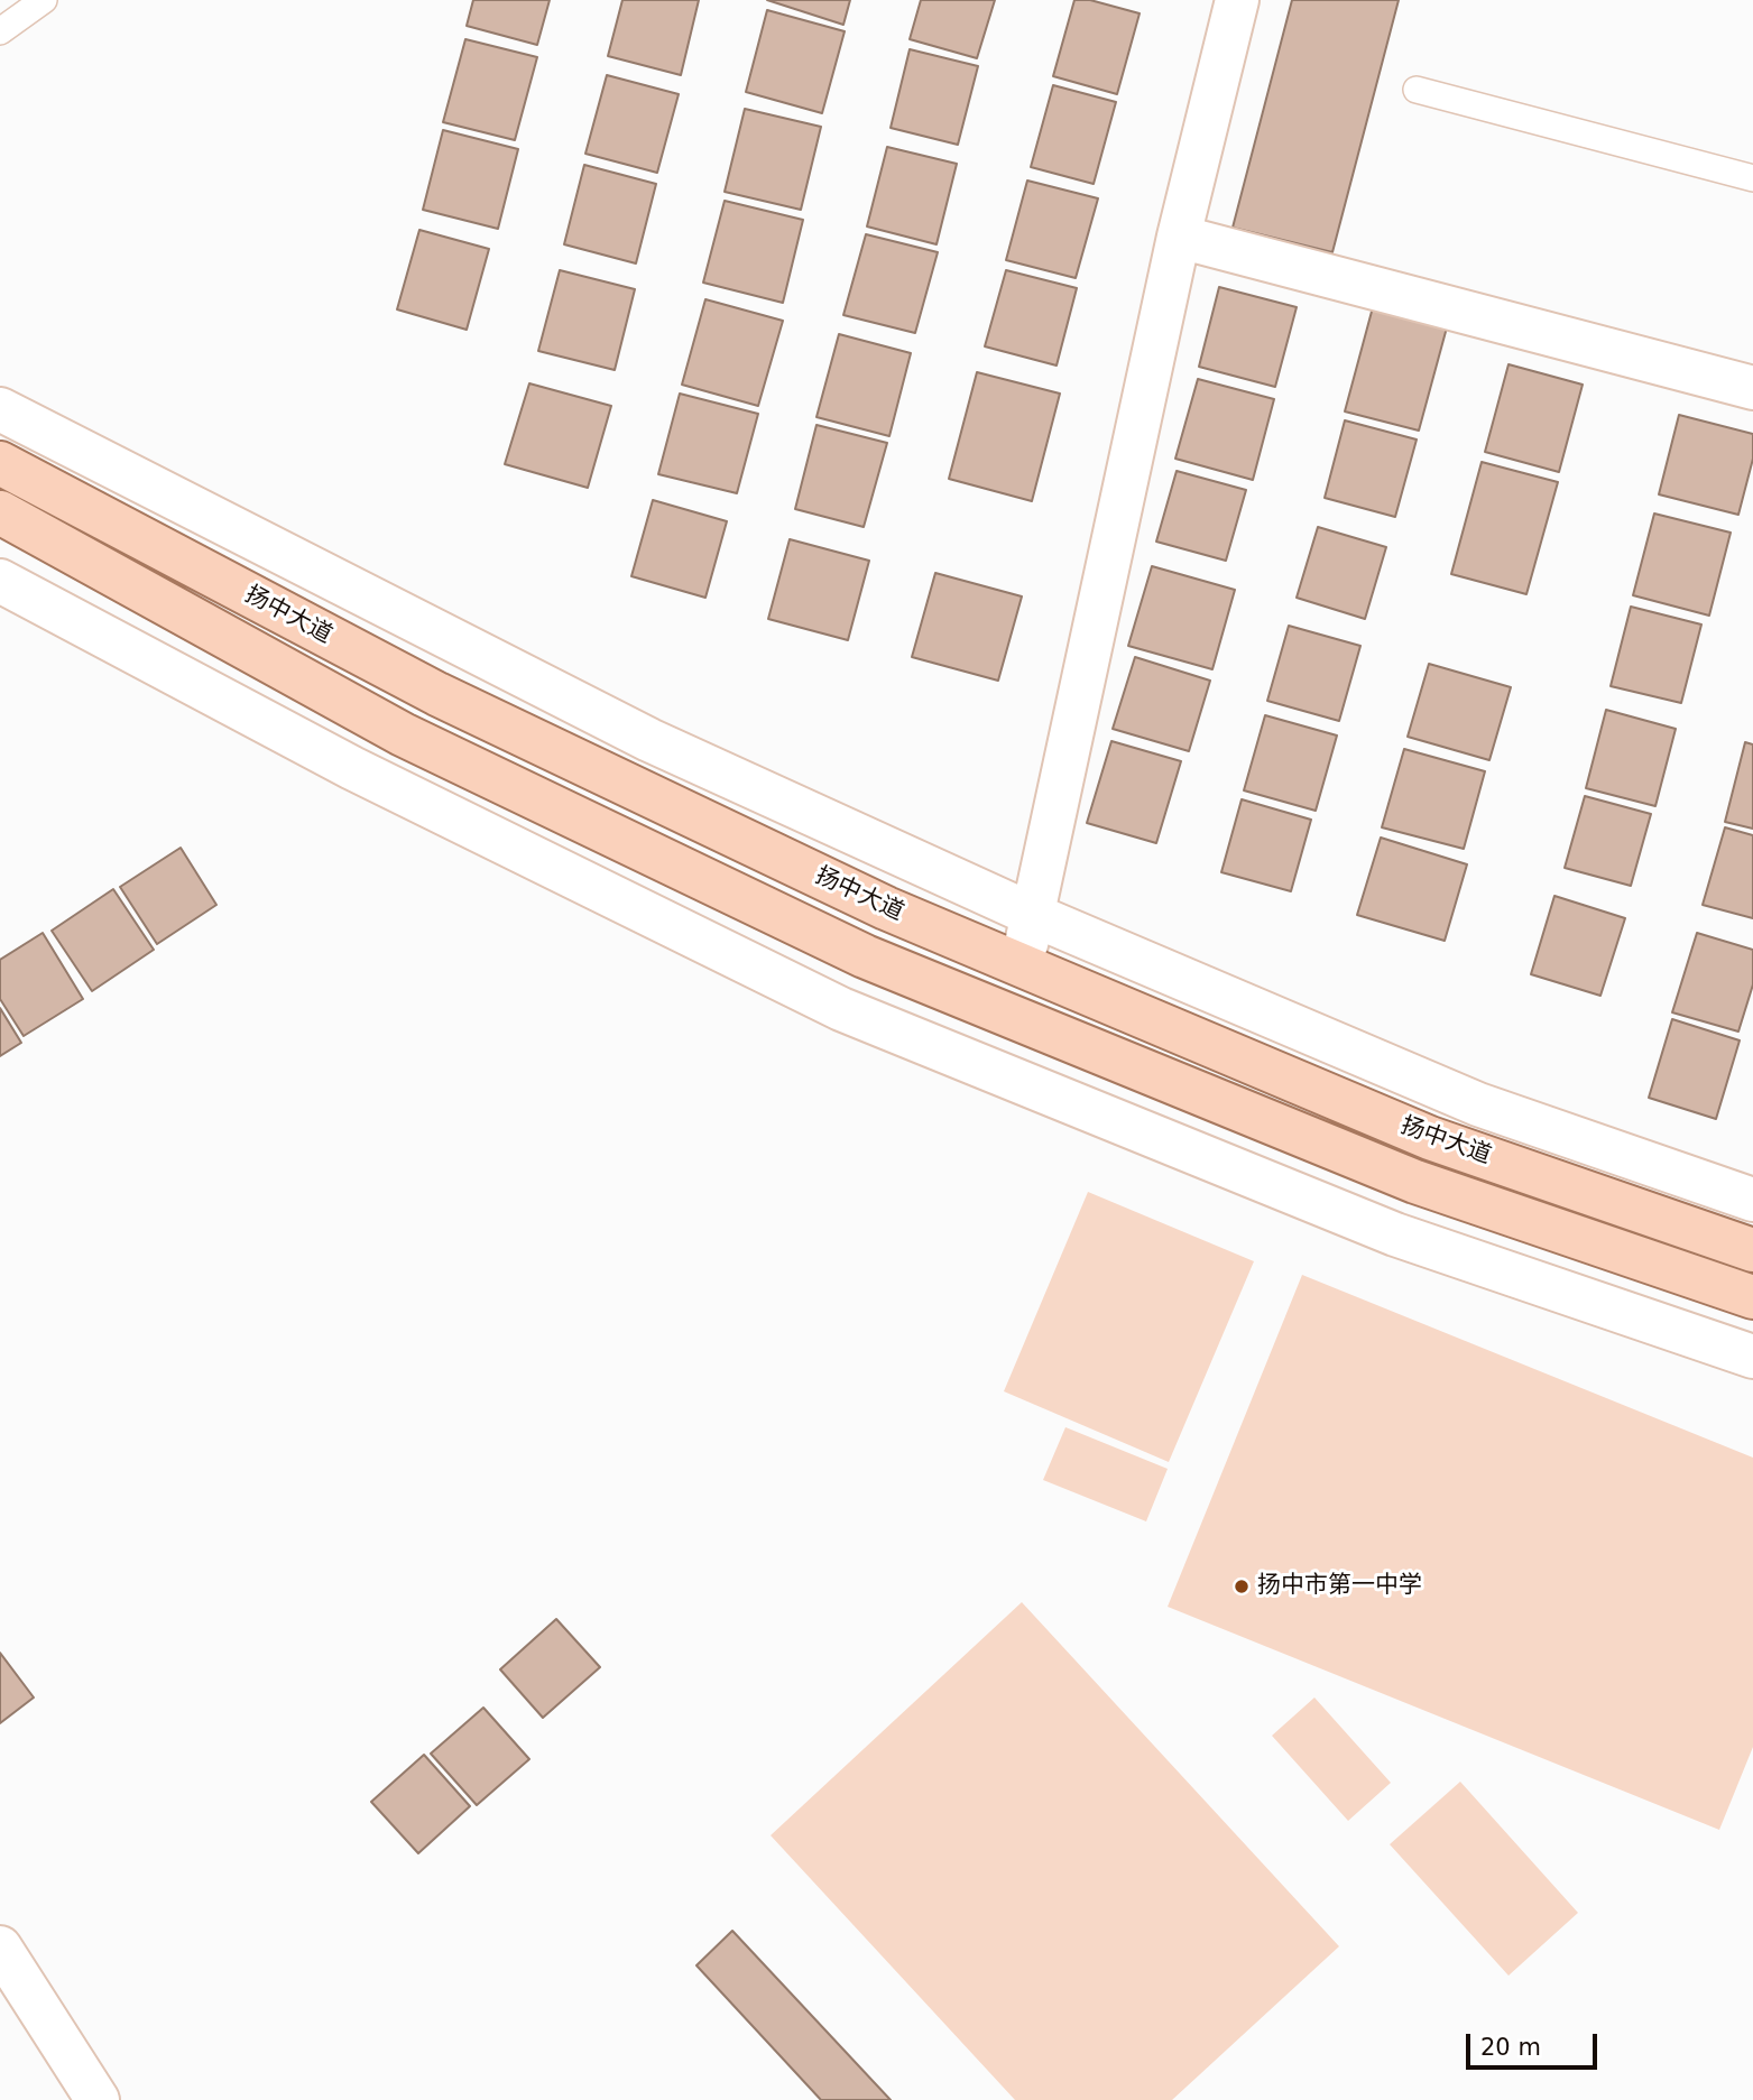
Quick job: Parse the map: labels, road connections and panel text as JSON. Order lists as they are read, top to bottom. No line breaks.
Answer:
{"streets":{"main road":["扬中大道"]},"places":["扬中市第一中学"],"scale_bar":"20 m"}
